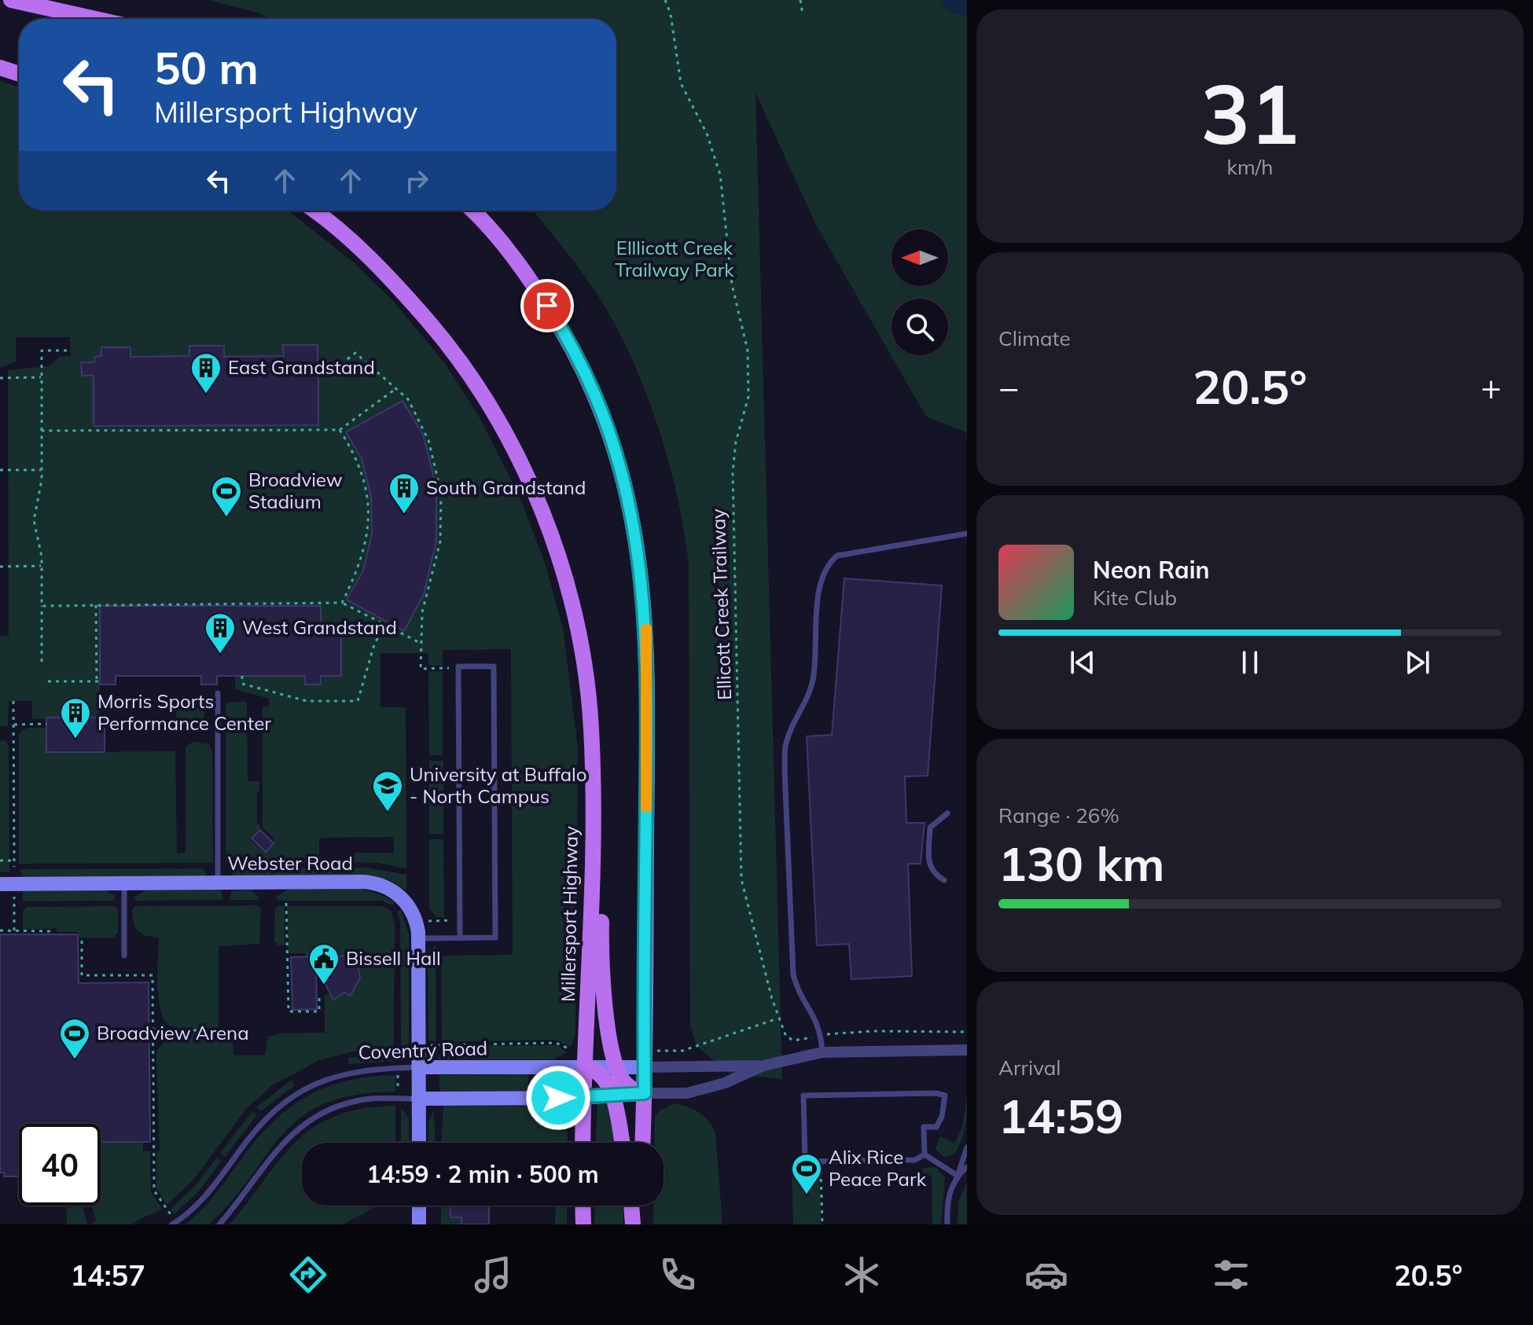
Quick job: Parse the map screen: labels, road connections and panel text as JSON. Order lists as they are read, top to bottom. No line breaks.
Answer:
{"streets":{"main road":["Millersport Highway"],"street":["Webster Road","Coventry Road"],"path":["Ellicott Creek Trailway"]},"crossings":[["Webster Road","Coventry Road"],["Millersport Highway","Coventry Road"]],"parks":["Elllicott Creek Trailway Park"],"places":{"building":["East Grandstand","South Grandstand","West Grandstand","Morris Sports Performance Center"],"sports":["Broadview Stadium","Broadview Arena","Alix Rice Peace Park"],"school or university":["University at Buffalo - North Campus"],"public building":["Bissell Hall"]},"north":"left","page":{"tile":[["31","km/h"],"Climate",["Range · 26%","130 km"],["Arrival","14:59"]],"turn":["50 m","Millersport Highway"],"heat":["−","20.5°","+"],"song":["Neon Rain","Kite Club"],"limit":"40","trip":"14:59 · 2 min · 500 m","tabs":["14:57","20.5°"]}}
